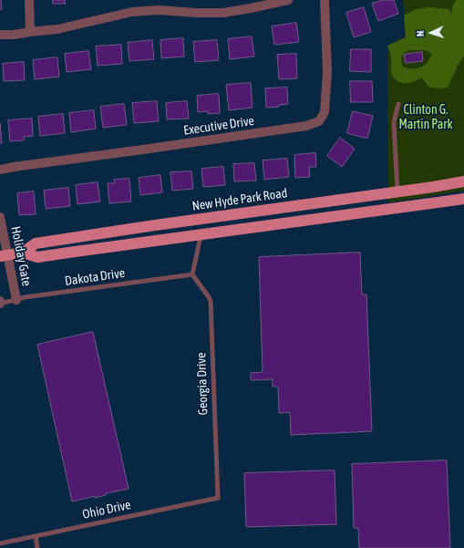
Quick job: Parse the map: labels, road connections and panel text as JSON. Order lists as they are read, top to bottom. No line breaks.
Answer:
{"streets":{"main road":["New Hyde Park Road"],"street":["Executive Drive","Holiday Gate"],"lane":["Dakota Drive","Georgia Drive","Ohio Drive"]},"crossings":[["New Hyde Park Road","Holiday Gate"],["Holiday Gate","Dakota Drive"],["Dakota Drive","Georgia Drive"],["Georgia Drive","Ohio Drive"]],"parks":["Clinton G. Martin Park"],"north":"left"}
